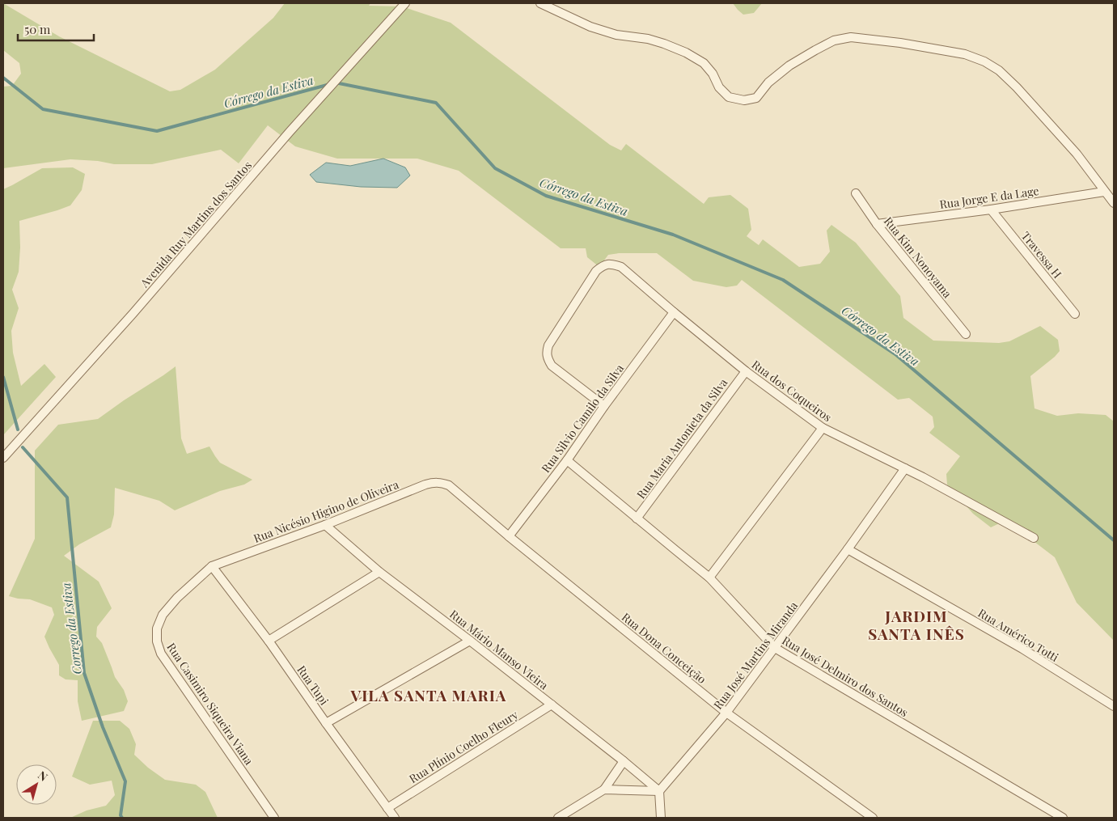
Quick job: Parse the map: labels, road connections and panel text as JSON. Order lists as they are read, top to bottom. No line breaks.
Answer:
{"streets":{"street":["Rua Jorge E da Lage","Avenida Ruy Martins dos Santos","Travessa H","Rua Kim Nonoyama","Rua dos Coqueiros","Rua Silvio Camilo da Silva","Rua Maria Antonieta da Silva","Rua Nicésio Higino de Oliveira","Rua Américo Totti","Rua Dona Conceição","Rua Mário Manso Vieira","Rua José Martins Miranda","Rua José Delmiro dos Santos","Rua Tupi","Rua Casimiro Siqueira Viana","Rua Plínio Coelho Fleury"]},"crossings":[["Rua Jorge E da Lage","Travessa H"],["Rua Jorge E da Lage","Rua Kim Nonoyama"],["Rua dos Coqueiros","Rua Silvio Camilo da Silva"],["Rua dos Coqueiros","Rua Maria Antonieta da Silva"],["Rua dos Coqueiros","Rua José Martins Miranda"],["Rua Silvio Camilo da Silva","Rua Dona Conceição"],["Rua Silvio Camilo da Silva","Rua José Delmiro dos Santos"],["Rua Maria Antonieta da Silva","Rua José Delmiro dos Santos"],["Rua Nicésio Higino de Oliveira","Rua Dona Conceição"],["Rua Nicésio Higino de Oliveira","Rua Mário Manso Vieira"],["Rua Nicésio Higino de Oliveira","Rua Tupi"],["Rua Nicésio Higino de Oliveira","Rua Casimiro Siqueira Viana"],["Rua Américo Totti","Rua José Martins Miranda"],["Rua Dona Conceição","Rua José Martins Miranda"],["Rua Mário Manso Vieira","Rua José Martins Miranda"],["Rua Mário Manso Vieira","Rua Plínio Coelho Fleury"],["Rua José Martins Miranda","Rua José Delmiro dos Santos"],["Rua Tupi","Rua Casimiro Siqueira Viana"],["Rua Tupi","Rua Plínio Coelho Fleury"]],"districts":["JARDIM SANTA INÊS","VILA SANTA MARIA"],"water":["Córrego da Estiva","Corrego da Estiva"],"scale_bar":"50 m","north":"top right"}
